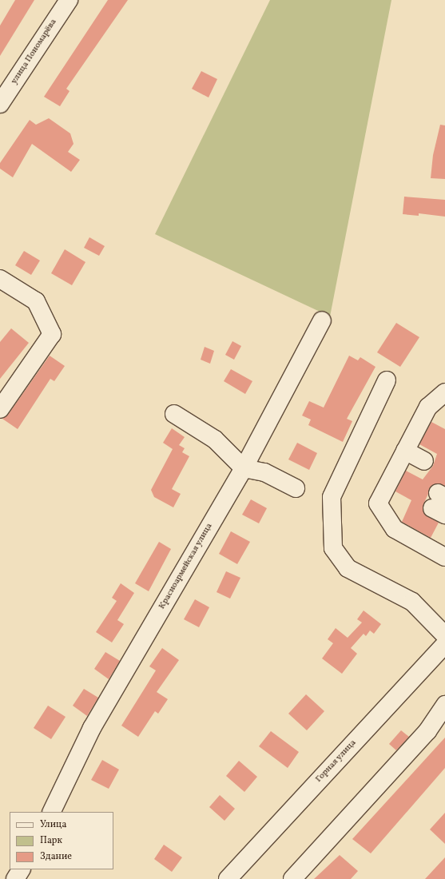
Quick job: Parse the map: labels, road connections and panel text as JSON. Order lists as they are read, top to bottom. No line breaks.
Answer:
{"streets":{"street":["улица Пономарёва","Красноармейская улица","Горная улица"]},"legend":["Улица","Парк","Здание"]}
